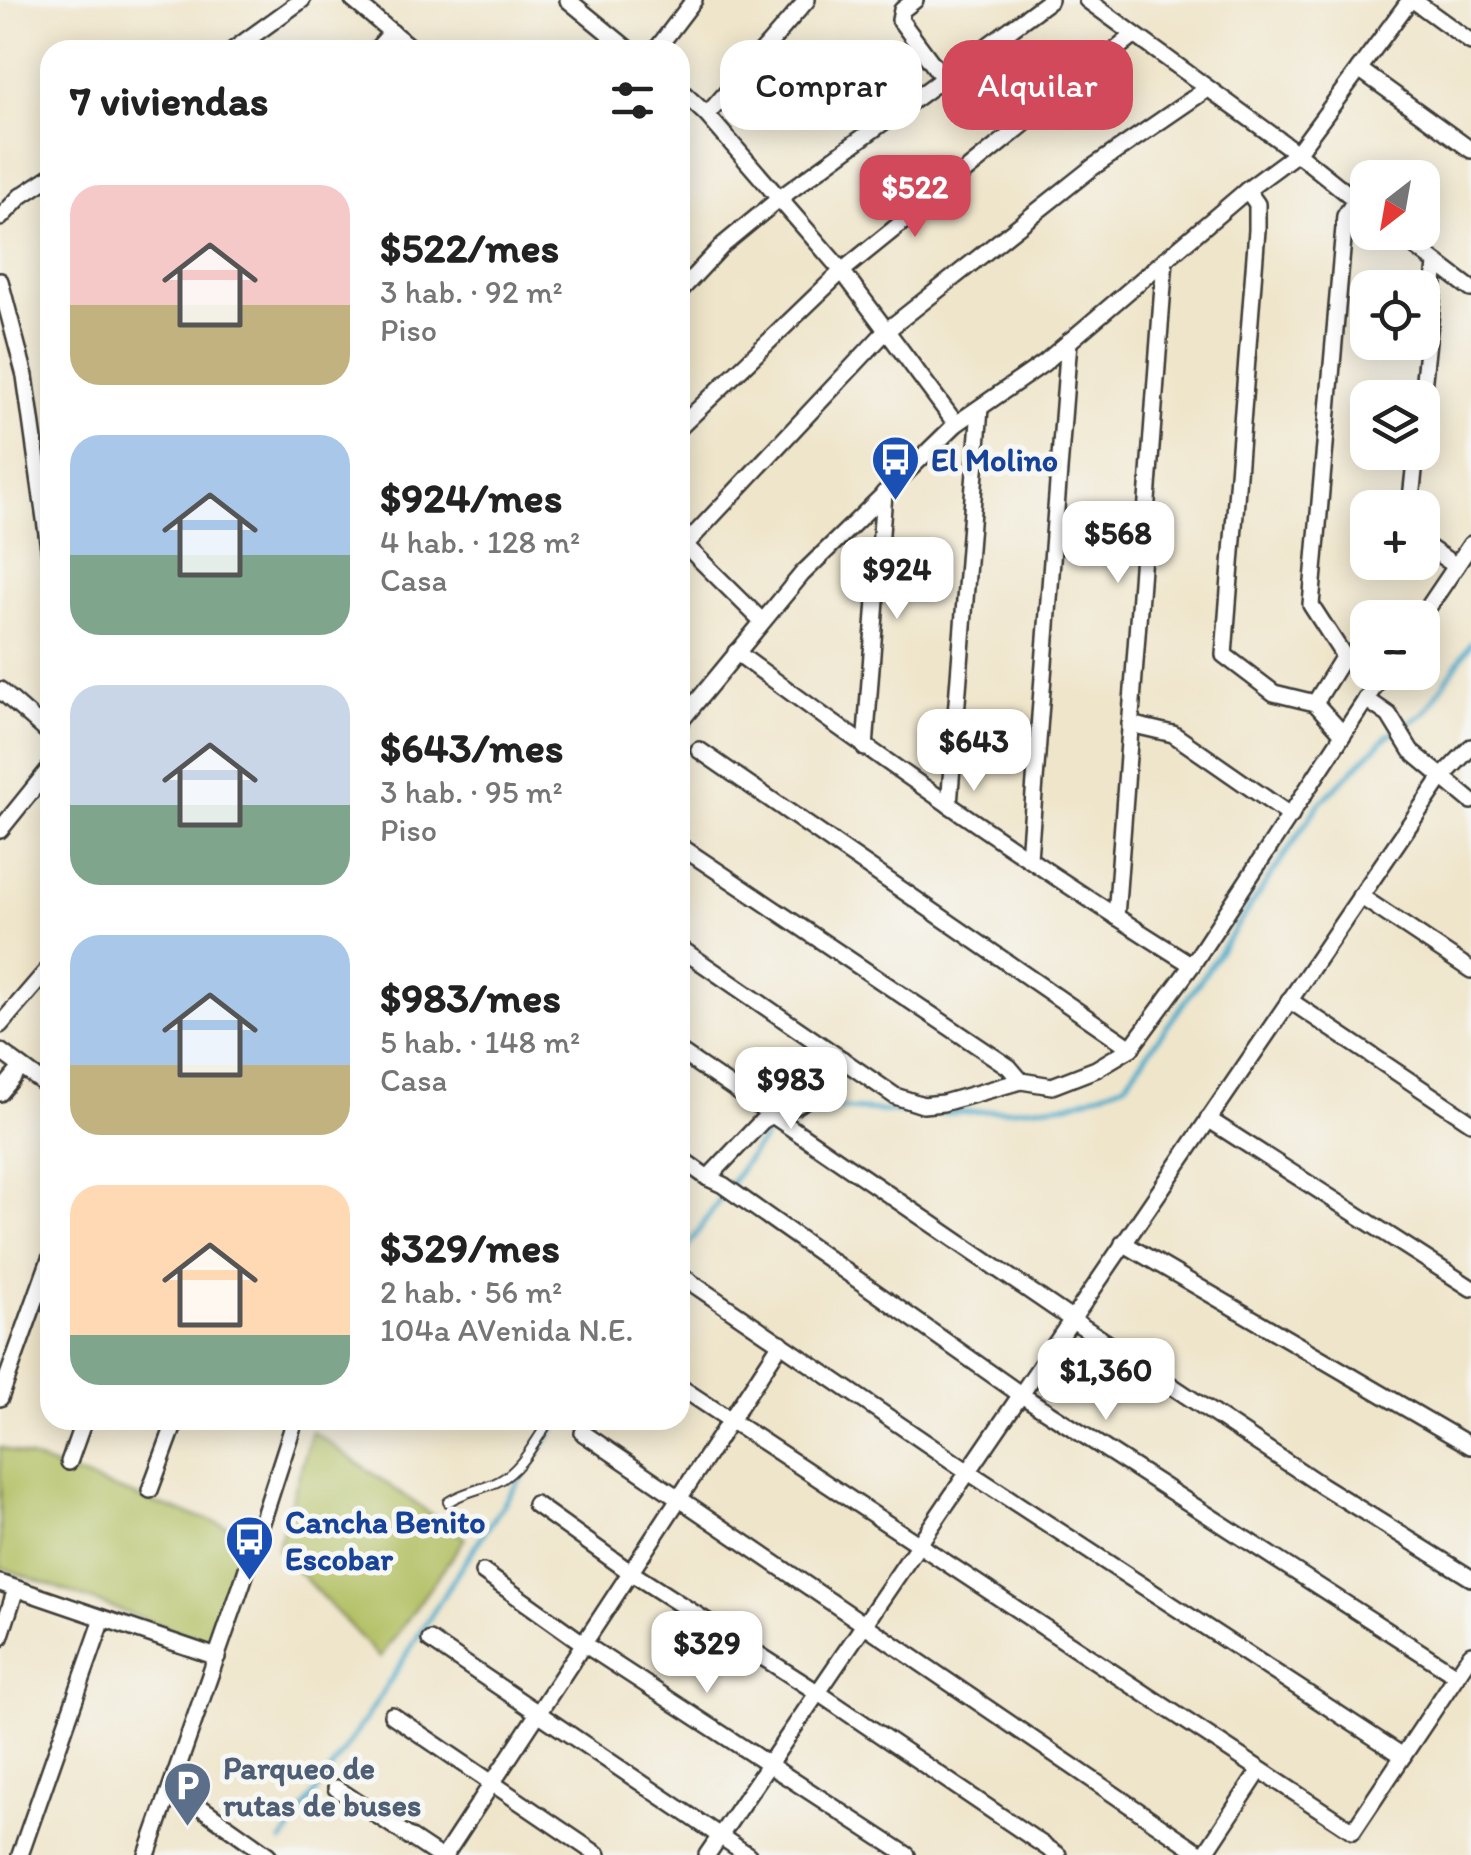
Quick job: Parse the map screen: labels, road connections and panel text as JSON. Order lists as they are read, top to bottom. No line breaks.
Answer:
{"places":{"bus stop":["El Molino","Cancha Benito Escobar"],"parking":["Parqueo de rutas de buses"]},"north":"bottom left","page":{"chip":["Comprar","Alquilar"],"heading":"7 viviendas","price":["$522","$568","$924","$643","$983","$1,360","$329"],"map_buttons":["+","−"],"list":[{"name":"$522/mes","note":"3 hab. · 92 m² · Piso"},{"name":"$924/mes","note":"4 hab. · 128 m² · Casa"},{"name":"$643/mes","note":"3 hab. · 95 m² · Piso"},{"name":"$983/mes","note":"5 hab. · 148 m² · Casa"},{"name":"$329/mes","note":"2 hab. · 56 m² · 104a AVenida N.E."}]}}
